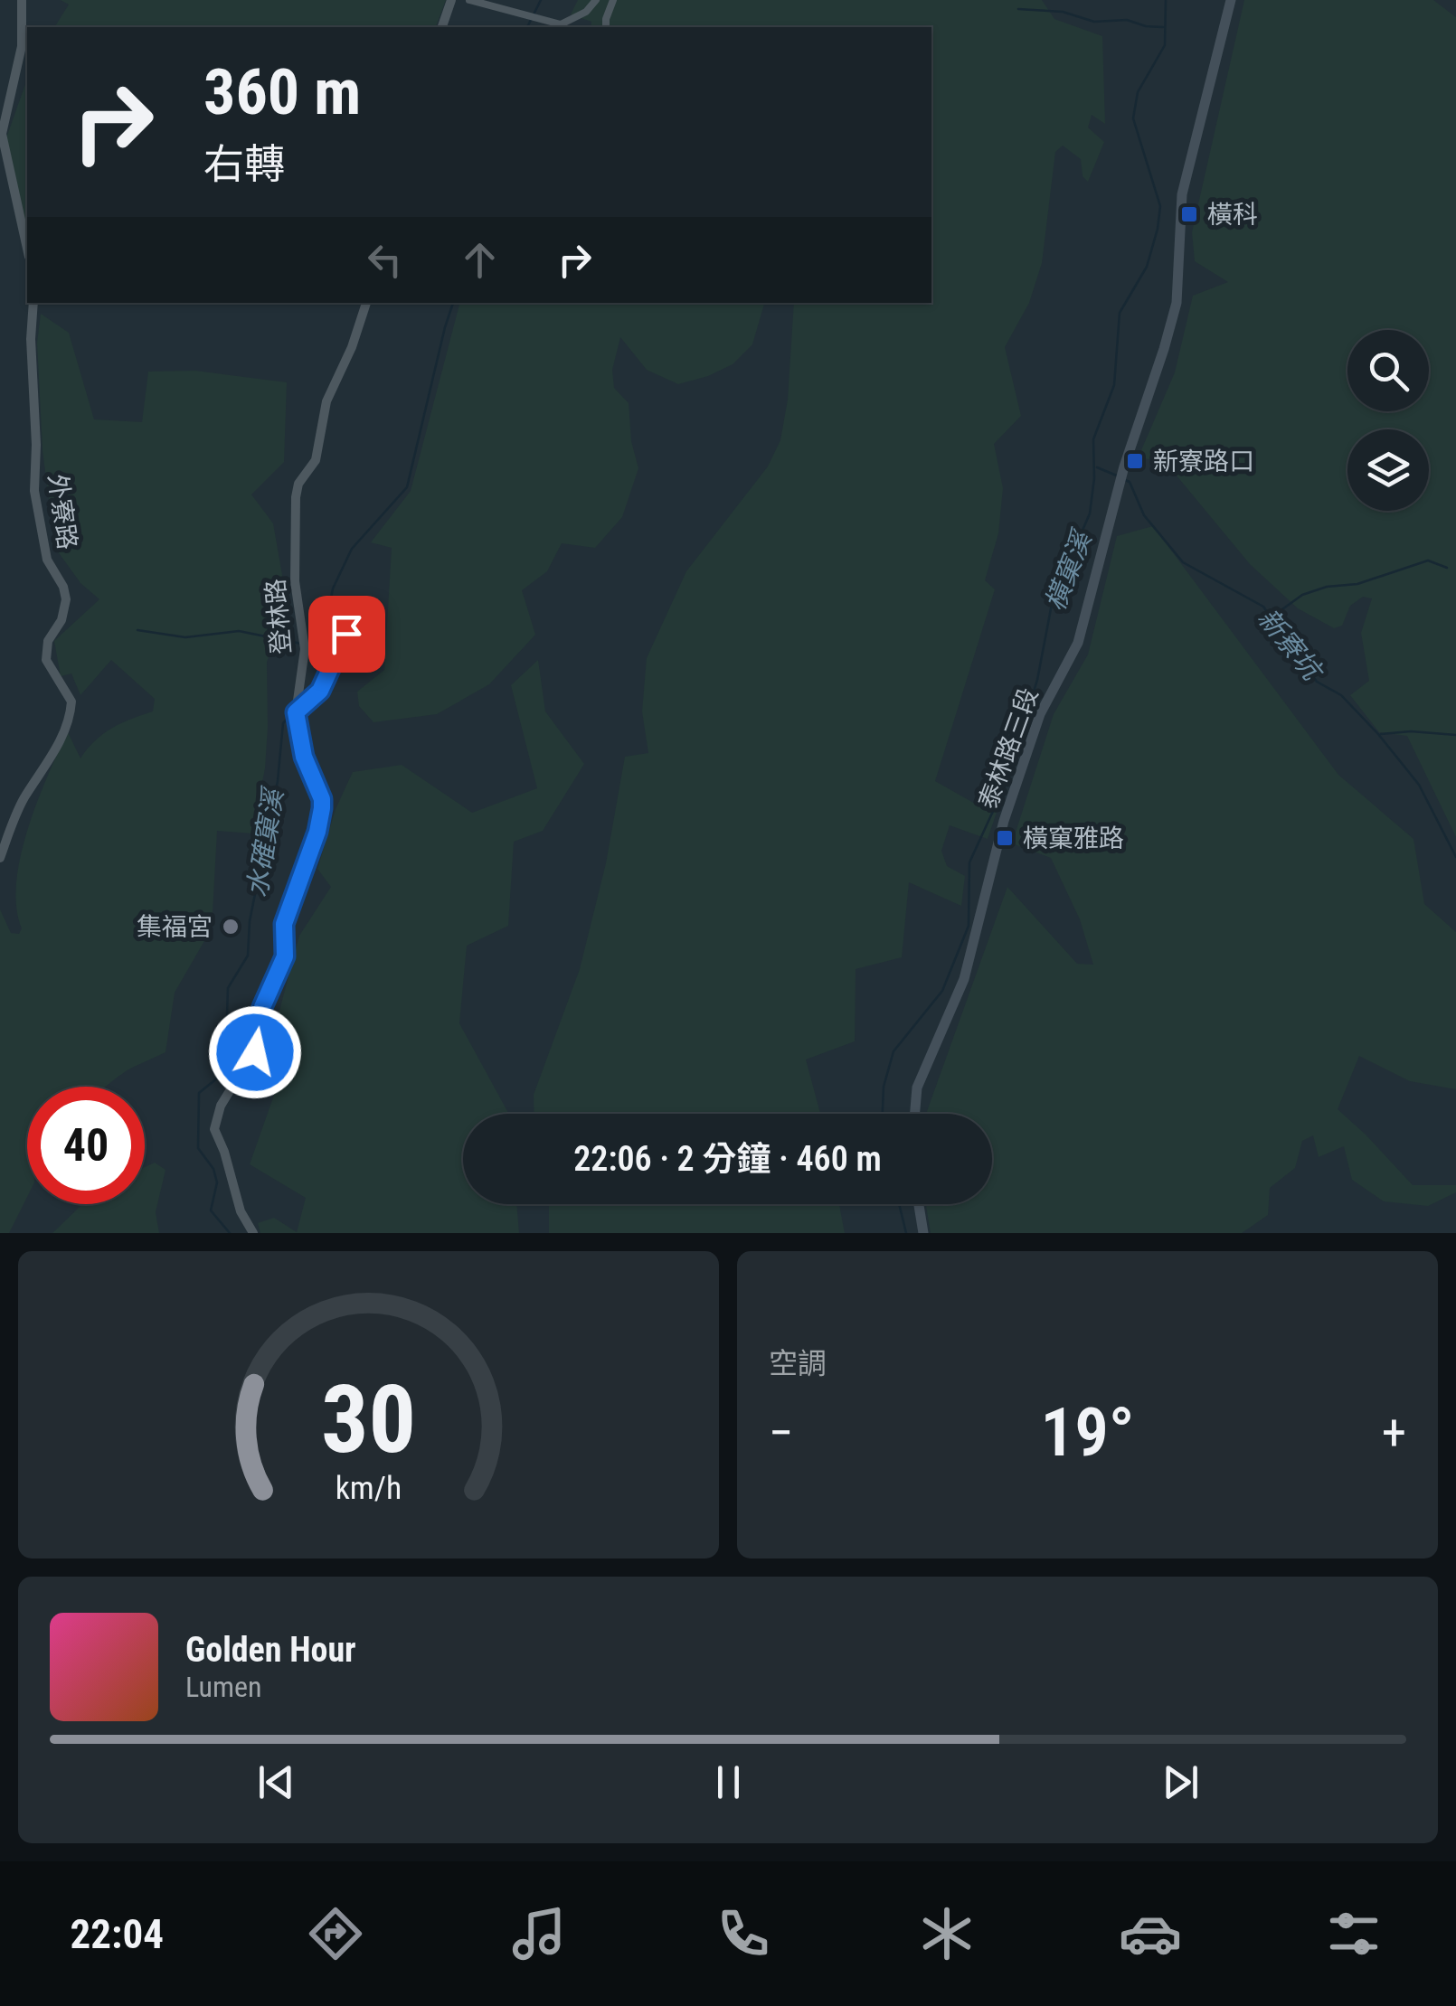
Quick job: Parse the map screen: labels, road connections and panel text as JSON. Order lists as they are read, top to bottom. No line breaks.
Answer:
{"streets":{"main road":["泰林路三段"],"street":["外寮路","登林路"]},"water":["橫窠溪","新寮坑","水確窠溪"],"places":{"transit":["橫科","新寮路口","橫窠雅路"],"other":["集福宮"]},"page":{"turn":["360 m","右轉"],"limit":"40","trip":"22:06 · 2 分鐘 · 460 m","tile":"空調","heat":["−","19°","+"],"song":["Golden Hour","Lumen"],"tabs":"22:04","gauge":["30","km/h"]}}
